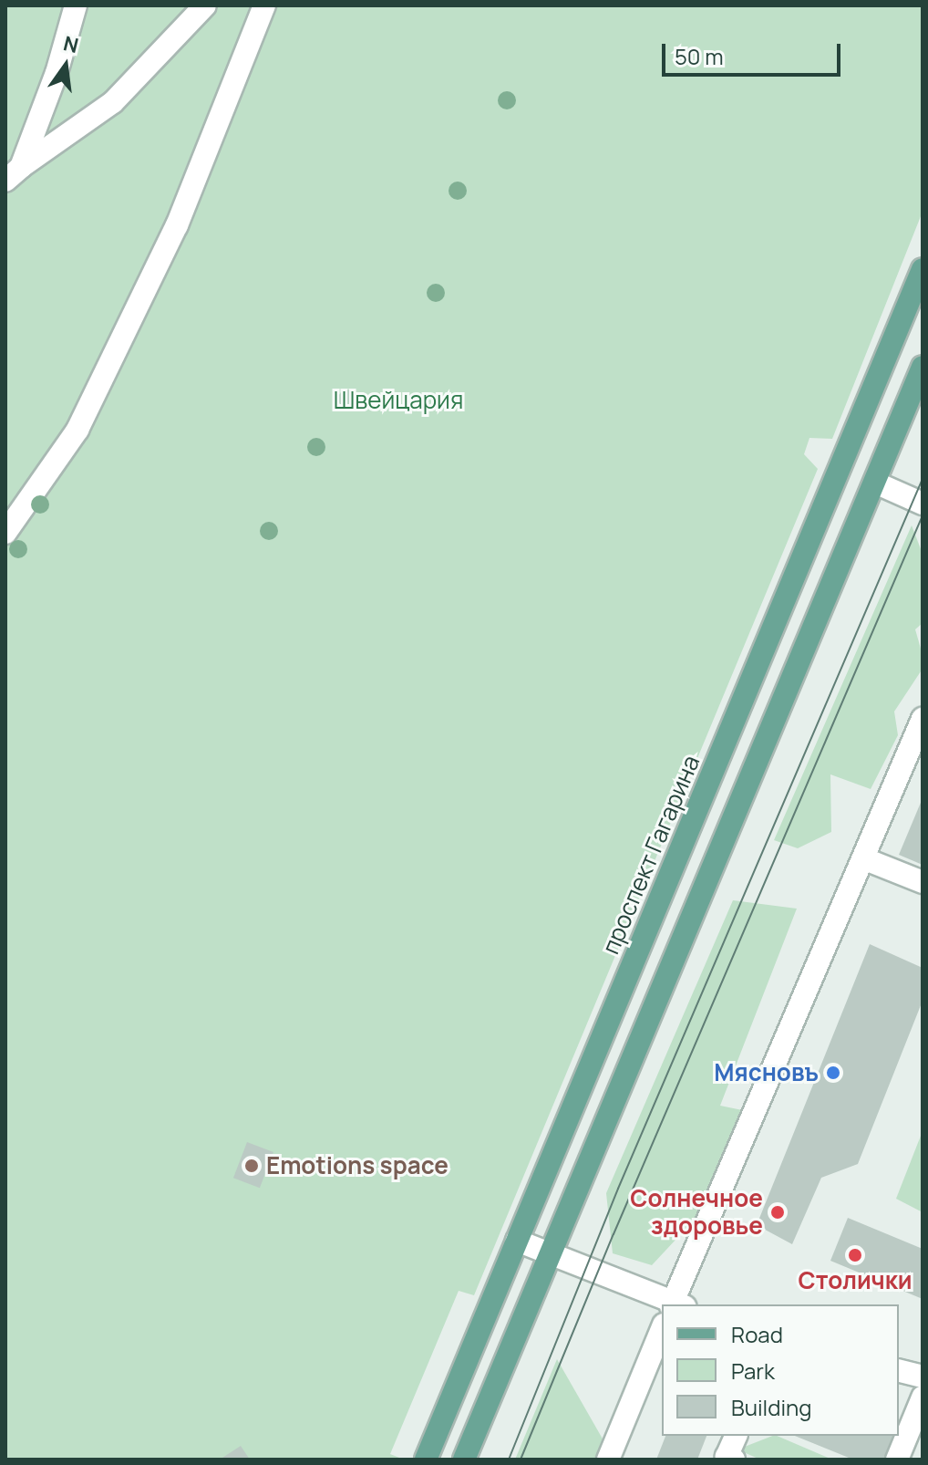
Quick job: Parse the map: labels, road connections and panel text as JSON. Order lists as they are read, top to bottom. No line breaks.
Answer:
{"streets":{"main road":["проспект Гагарина"]},"parks":["Швейцария"],"places":["Мясновъ","Emotions space","Солнечное здоровье","Столички"],"legend":["Road","Park","Building"],"scale_bar":"50 m","north":"top"}
